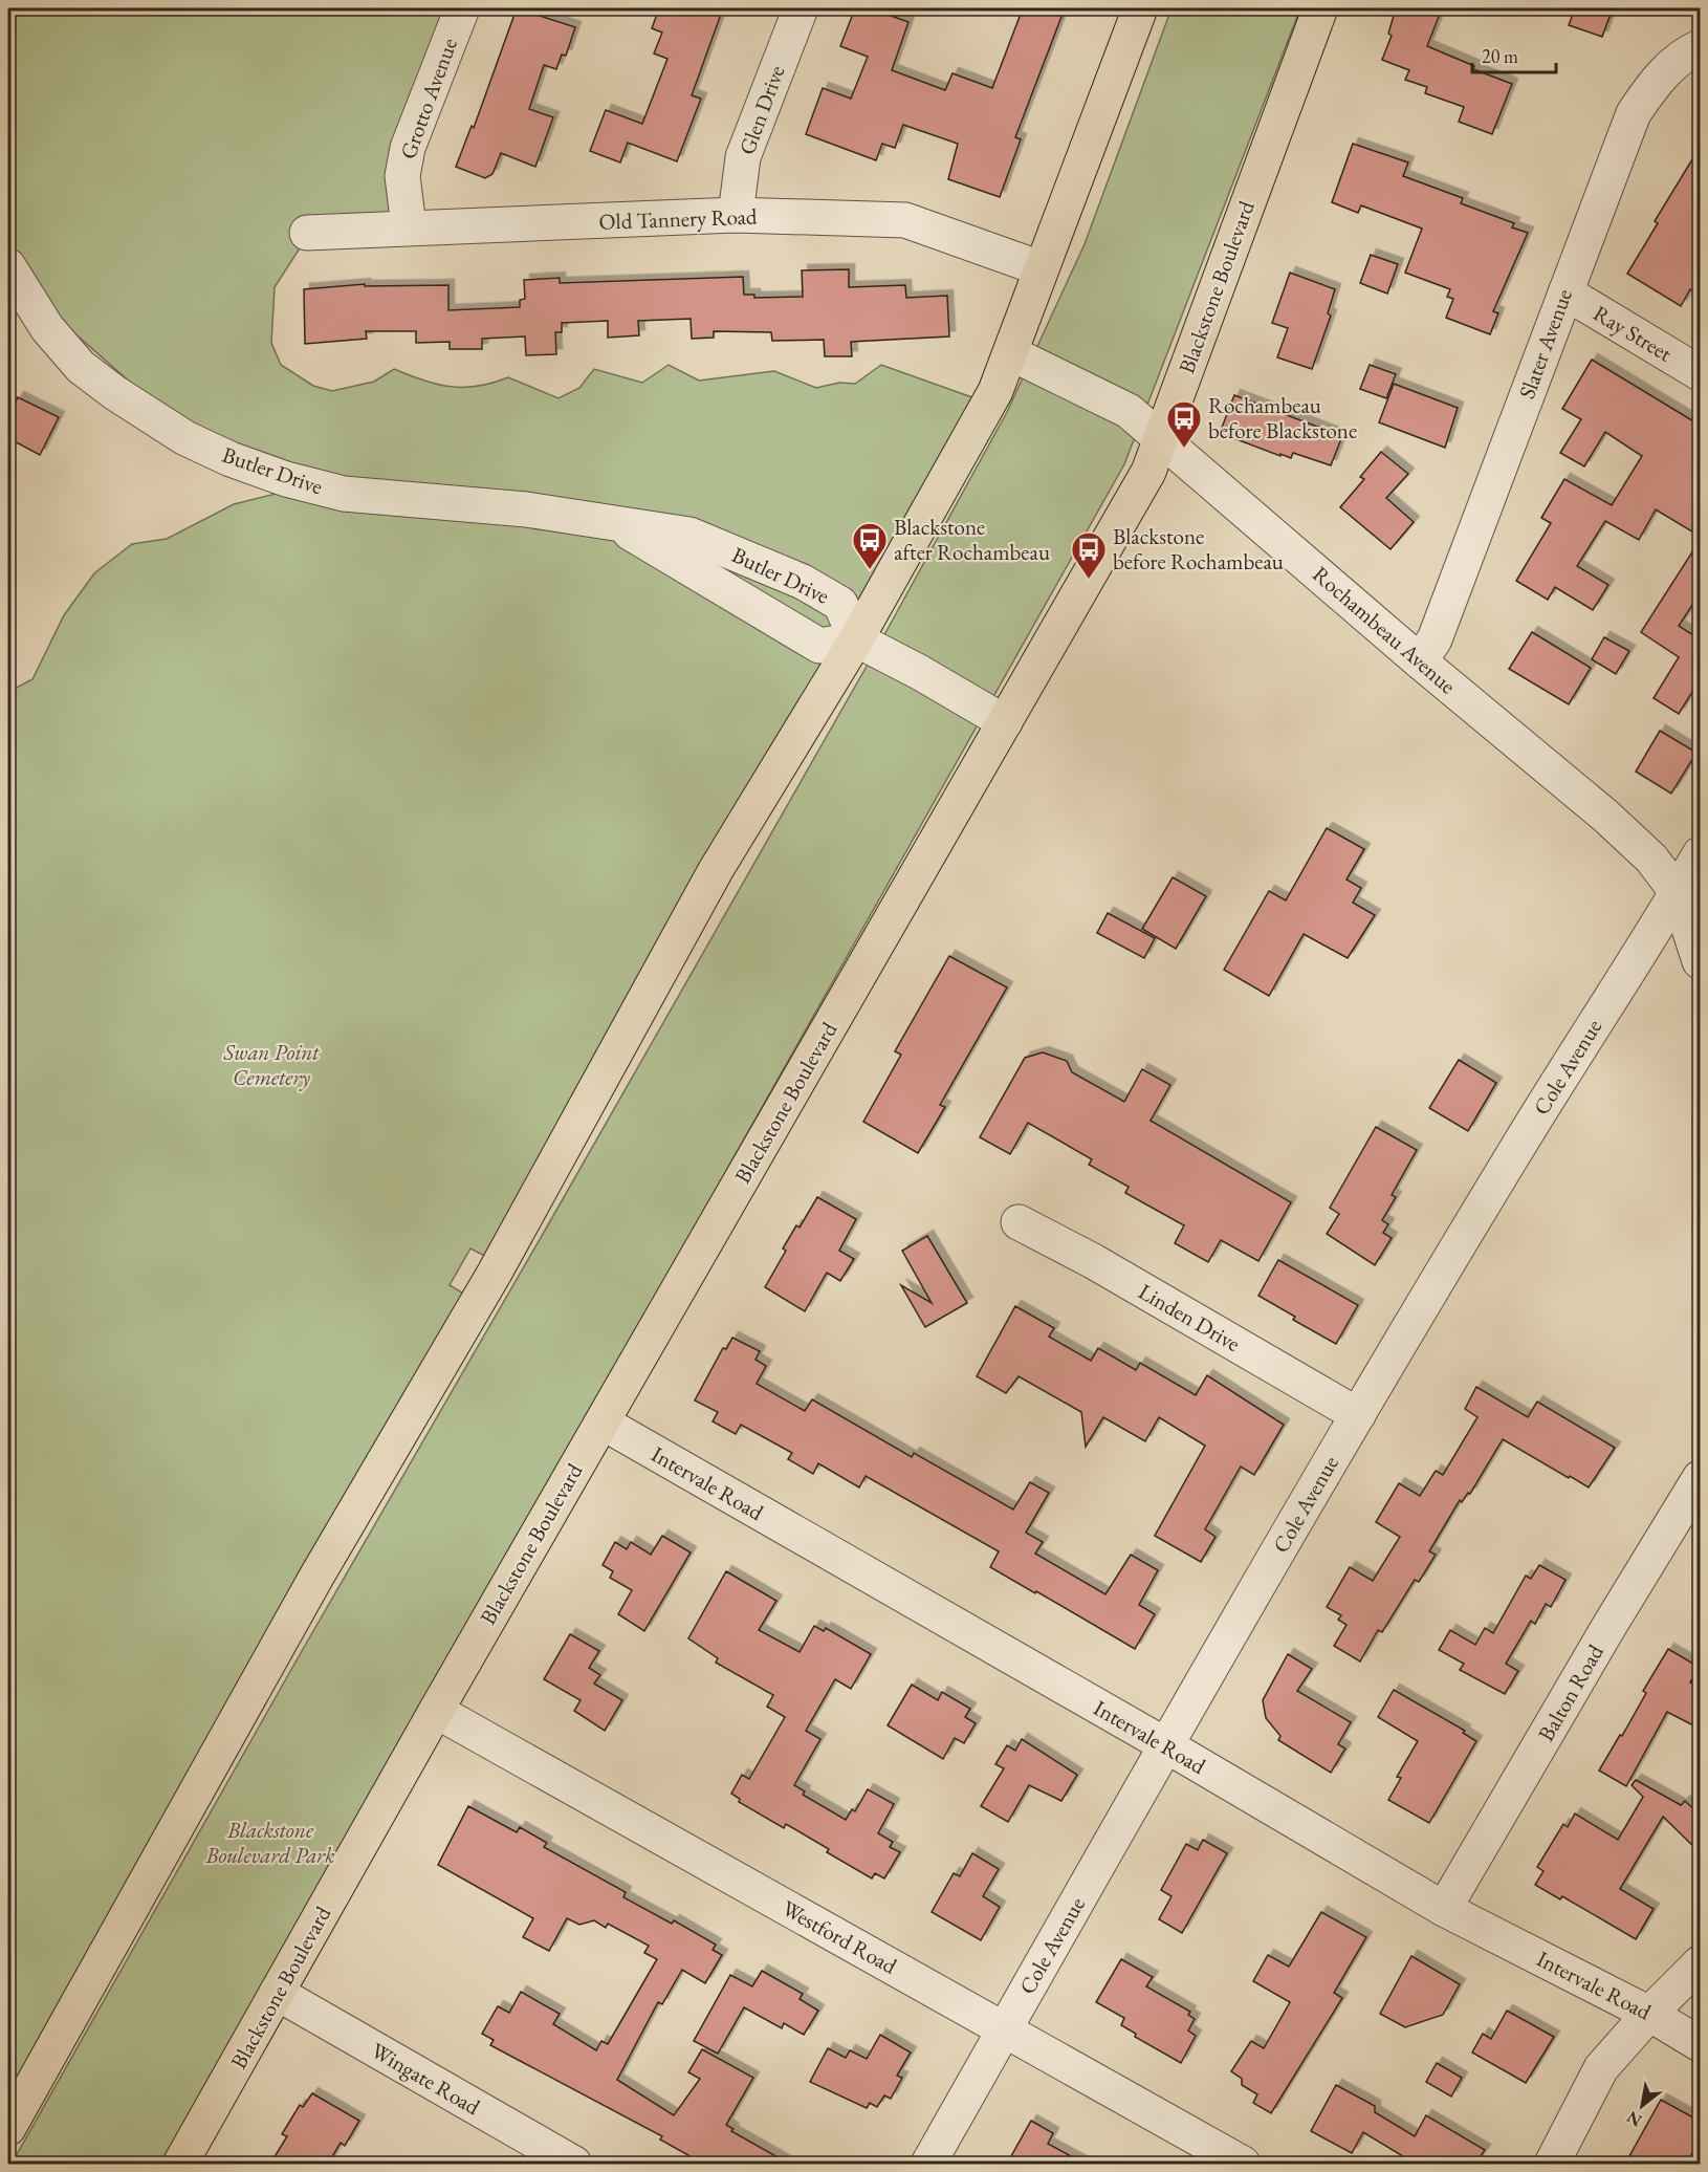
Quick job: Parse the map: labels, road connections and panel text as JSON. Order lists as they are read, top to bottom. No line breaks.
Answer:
{"streets":{"main road":["Blackstone Boulevard"],"street":["Grotto Avenue","Glen Drive","Old Tannery Road","Ray Street","Slater Avenue","Butler Drive","Rochambeau Avenue","Cole Avenue","Linden Drive","Intervale Road","Balton Road","Westford Road","Wingate Road"]},"crossings":[["Grotto Avenue","Old Tannery Road"],["Glen Drive","Old Tannery Road"],["Blackstone Boulevard","Rochambeau Avenue"],["Blackstone Boulevard","Intervale Road"],["Blackstone Boulevard","Westford Road"],["Blackstone Boulevard","Wingate Road"],["Ray Street","Slater Avenue"],["Slater Avenue","Rochambeau Avenue"],["Rochambeau Avenue","Cole Avenue"],["Cole Avenue","Linden Drive"],["Cole Avenue","Intervale Road"],["Cole Avenue","Westford Road"],["Intervale Road","Balton Road"]],"parks":["Swan Point Cemetery","Blackstone Boulevard Park"],"places":{"bus stop":["Rochambeau before Blackstone","Blackstone after Rochambeau","Blackstone before Rochambeau"]},"scale_bar":"20 m","north":"bottom left"}
